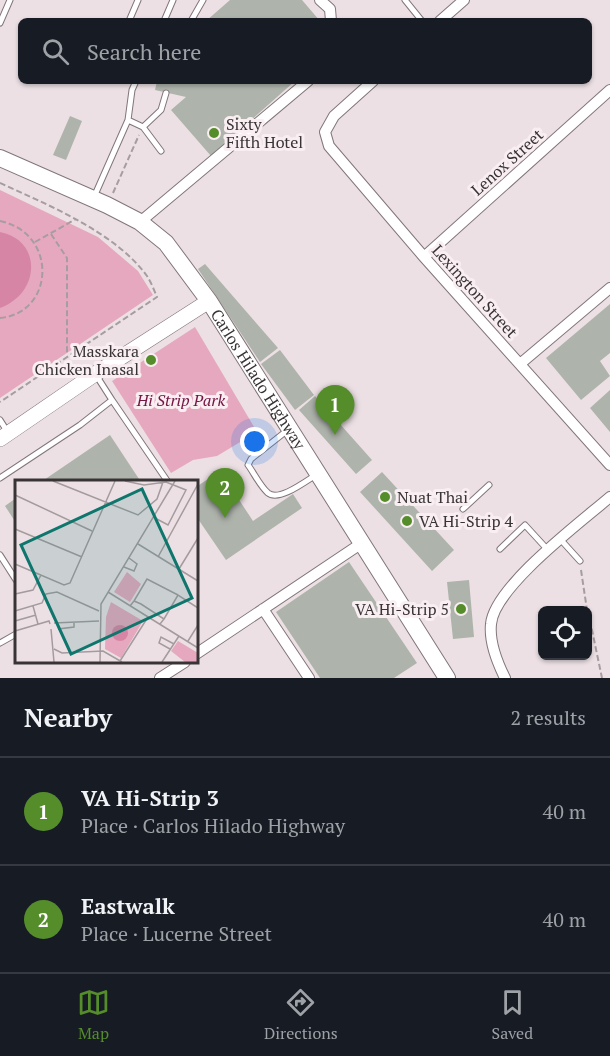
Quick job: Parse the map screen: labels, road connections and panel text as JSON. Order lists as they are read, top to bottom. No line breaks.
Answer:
{"streets":{"main road":["Carlos Hilado Highway"],"street":["Lenox Street","Lexington Street"]},"crossings":[["Lenox Street","Lexington Street"]],"parks":["Hi Strip Park"],"places":["Sixty Fifth Hotel","Masskara Chicken Inasal","Nuat Thai","VA Hi-Strip 4","VA Hi-Strip 5"],"page":{"search":"Search here","pins":["1","2"],"heading":["Nearby","2 results"],"list":[{"mark":"1","name":"VA Hi-Strip 3","note":"Place · Carlos Hilado Highway","value":"40 m"},{"mark":"2","name":"Eastwalk","note":"Place · Lucerne Street","value":"40 m"}],"nav":["Map","Directions","Saved"]}}
